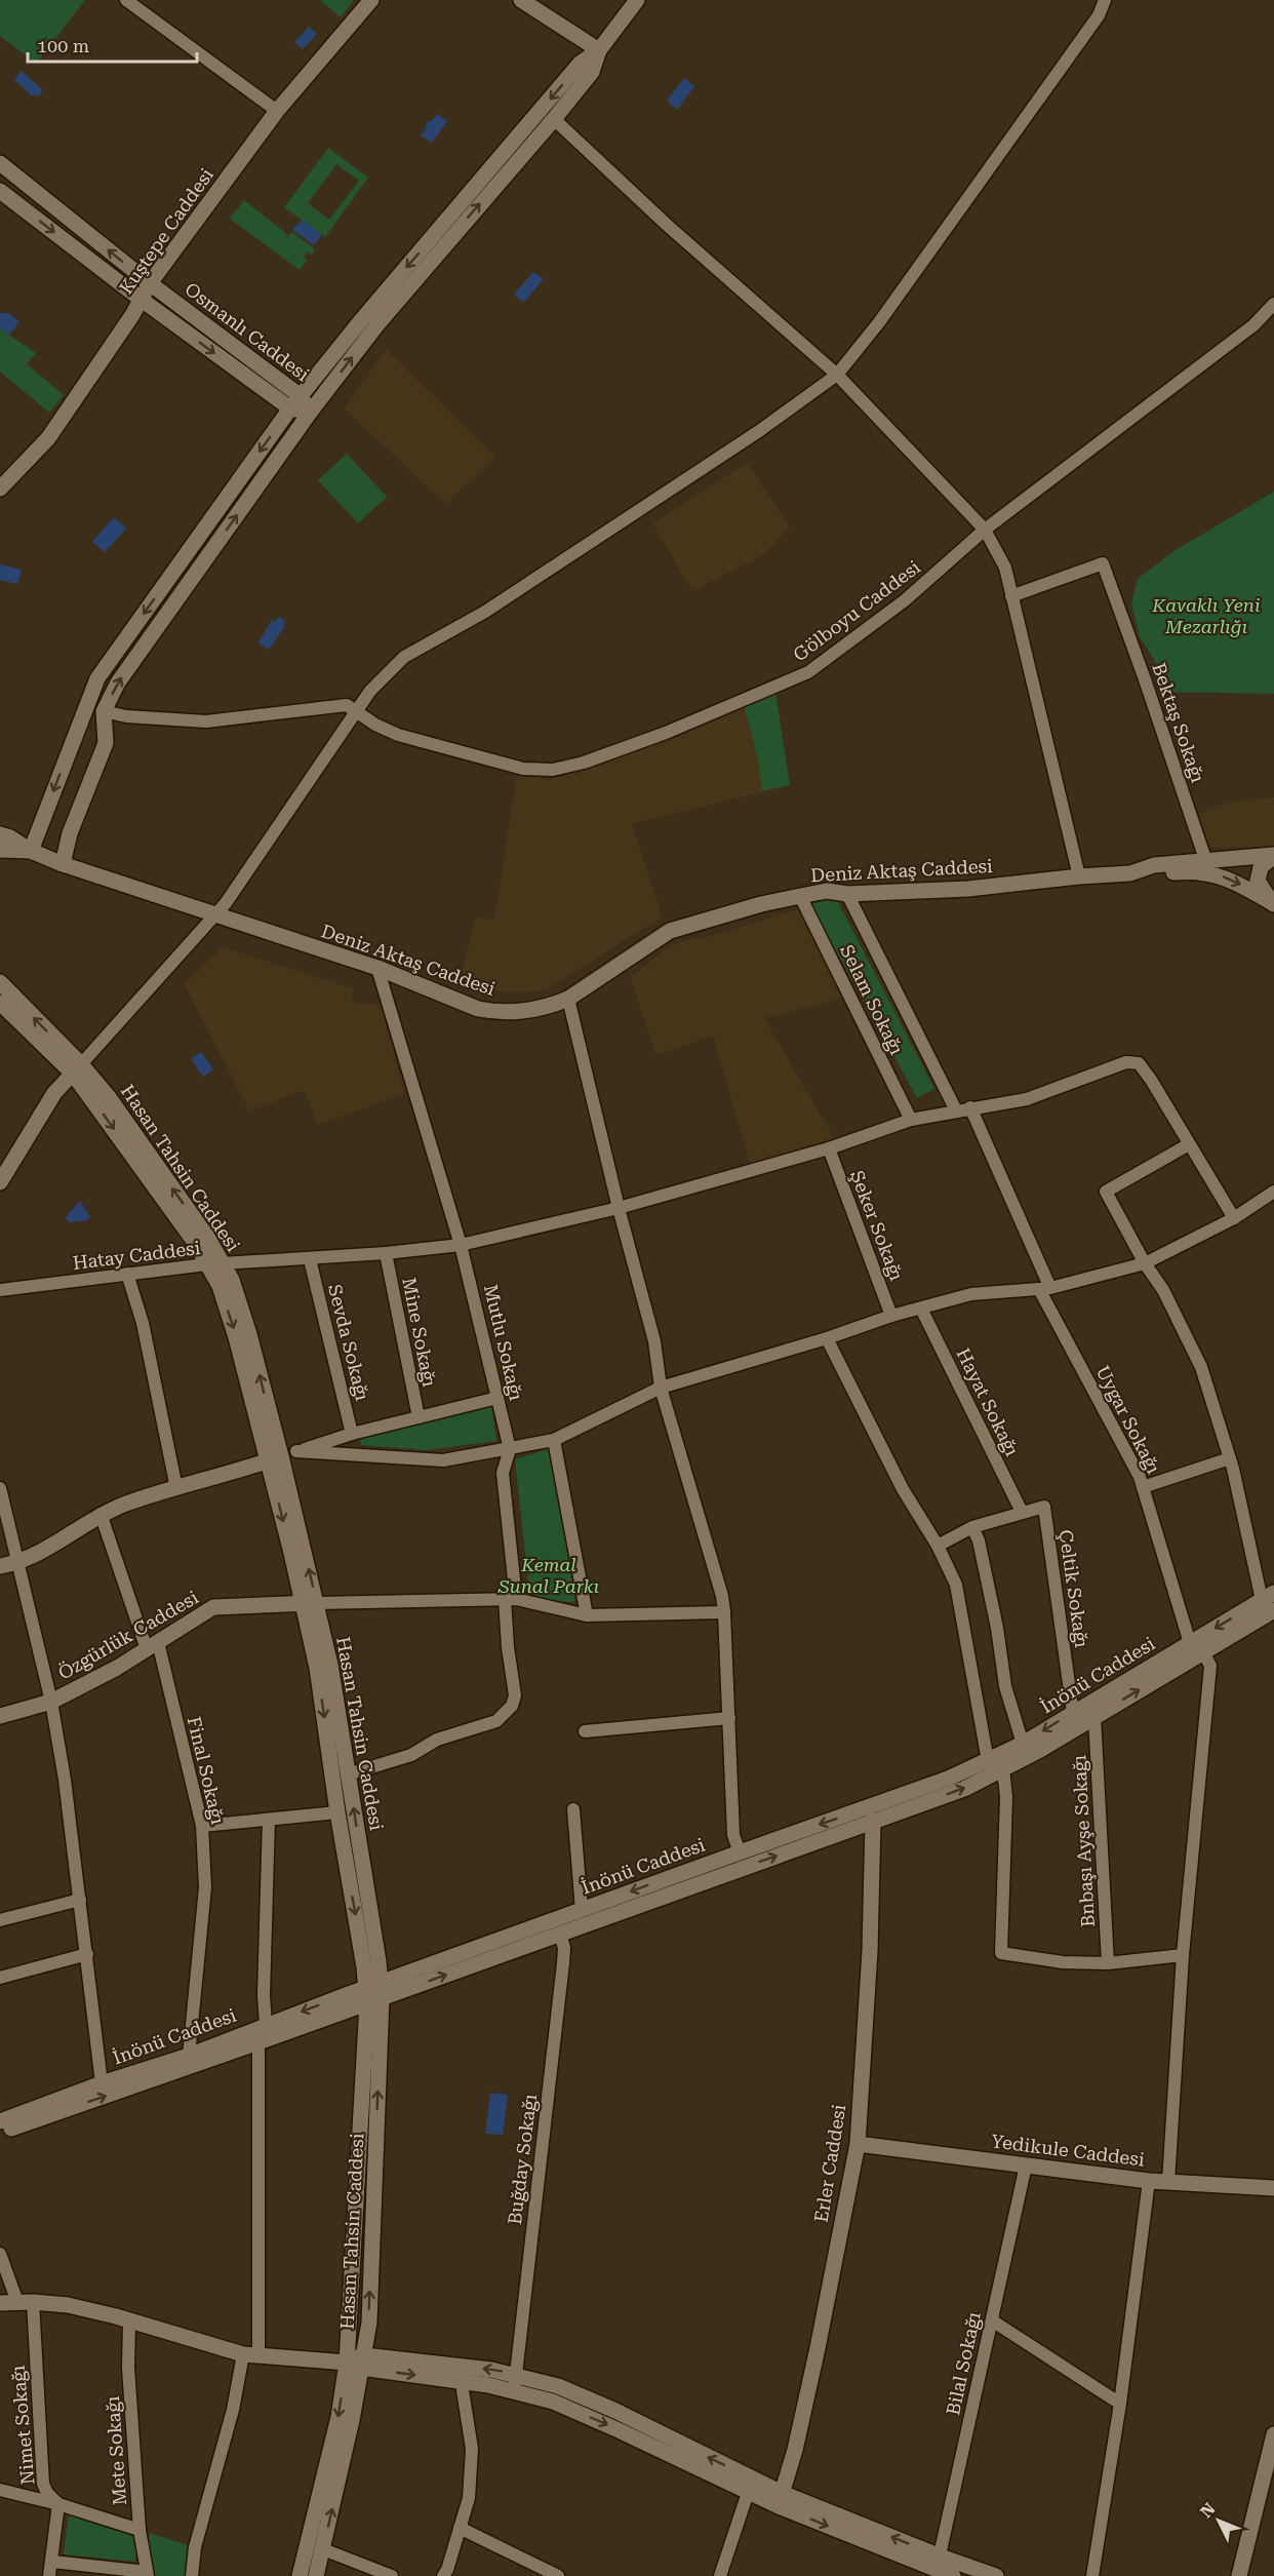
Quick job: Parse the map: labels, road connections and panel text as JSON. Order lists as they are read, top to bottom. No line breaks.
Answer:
{"streets":{"main road":["Kuştepe Caddesi","Osmanlı Caddesi","Deniz Aktaş Caddesi","Hasan Tahsin Caddesi","Özgürlük Caddesi","İnönü Caddesi","Yedikule Caddesi","Erler Caddesi"],"street":["Gölboyu Caddesi","Bektaş Sokağı","Selam Sokağı","Şeker Sokağı","Hatay Caddesi","Mine Sokağı","Sevda Sokağı","Mutlu Sokağı","Hayat Sokağı","Uygar Sokağı","Çeltik Sokağı","Final Sokağı","Bnbaşı Ayşe Sokağı","Buğday Sokağı","Bilal Sokağı","Nimet Sokağı","Mete Sokağı"]},"crossings":[["Kuştepe Caddesi","Osmanlı Caddesi"],["Bektaş Sokağı","Deniz Aktaş Caddesi"],["Deniz Aktaş Caddesi","Selam Sokağı"],["Deniz Aktaş Caddesi","Mutlu Sokağı"],["Selam Sokağı","Hatay Caddesi"],["Hasan Tahsin Caddesi","Hatay Caddesi"],["Hasan Tahsin Caddesi","Özgürlük Caddesi"],["Hasan Tahsin Caddesi","İnönü Caddesi"],["Şeker Sokağı","Hatay Caddesi"],["Hatay Caddesi","Mine Sokağı"],["Hatay Caddesi","Sevda Sokağı"],["Hatay Caddesi","Mutlu Sokağı"],["Hatay Caddesi","Uygar Sokağı"],["Hayat Sokağı","Çeltik Sokağı"],["Uygar Sokağı","İnönü Caddesi"],["Uygar Sokağı","Yedikule Caddesi"],["Çeltik Sokağı","İnönü Caddesi"],["Özgürlük Caddesi","Final Sokağı"],["İnönü Caddesi","Final Sokağı"],["İnönü Caddesi","Erler Caddesi"],["Yedikule Caddesi","Erler Caddesi"],["Yedikule Caddesi","Bilal Sokağı"]],"parks":["Kavaklı Yeni Mezarlığı","Kemal Sunal Parkı"],"scale_bar":"100 m","north":"top left"}
